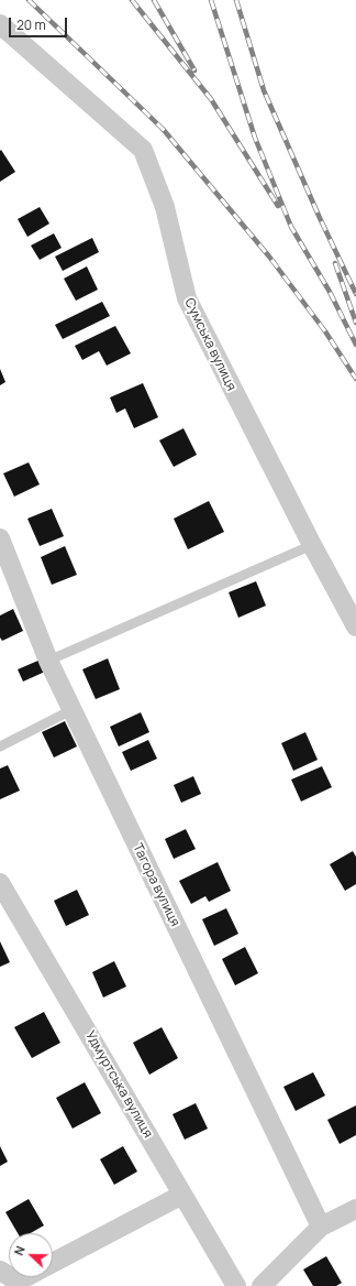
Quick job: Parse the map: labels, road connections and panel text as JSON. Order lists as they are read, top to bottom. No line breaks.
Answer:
{"streets":{"street":["Сумська вулиця","Тагора вулиця","Удмуртська вулиця"]},"scale_bar":"20 m","north":"left"}
